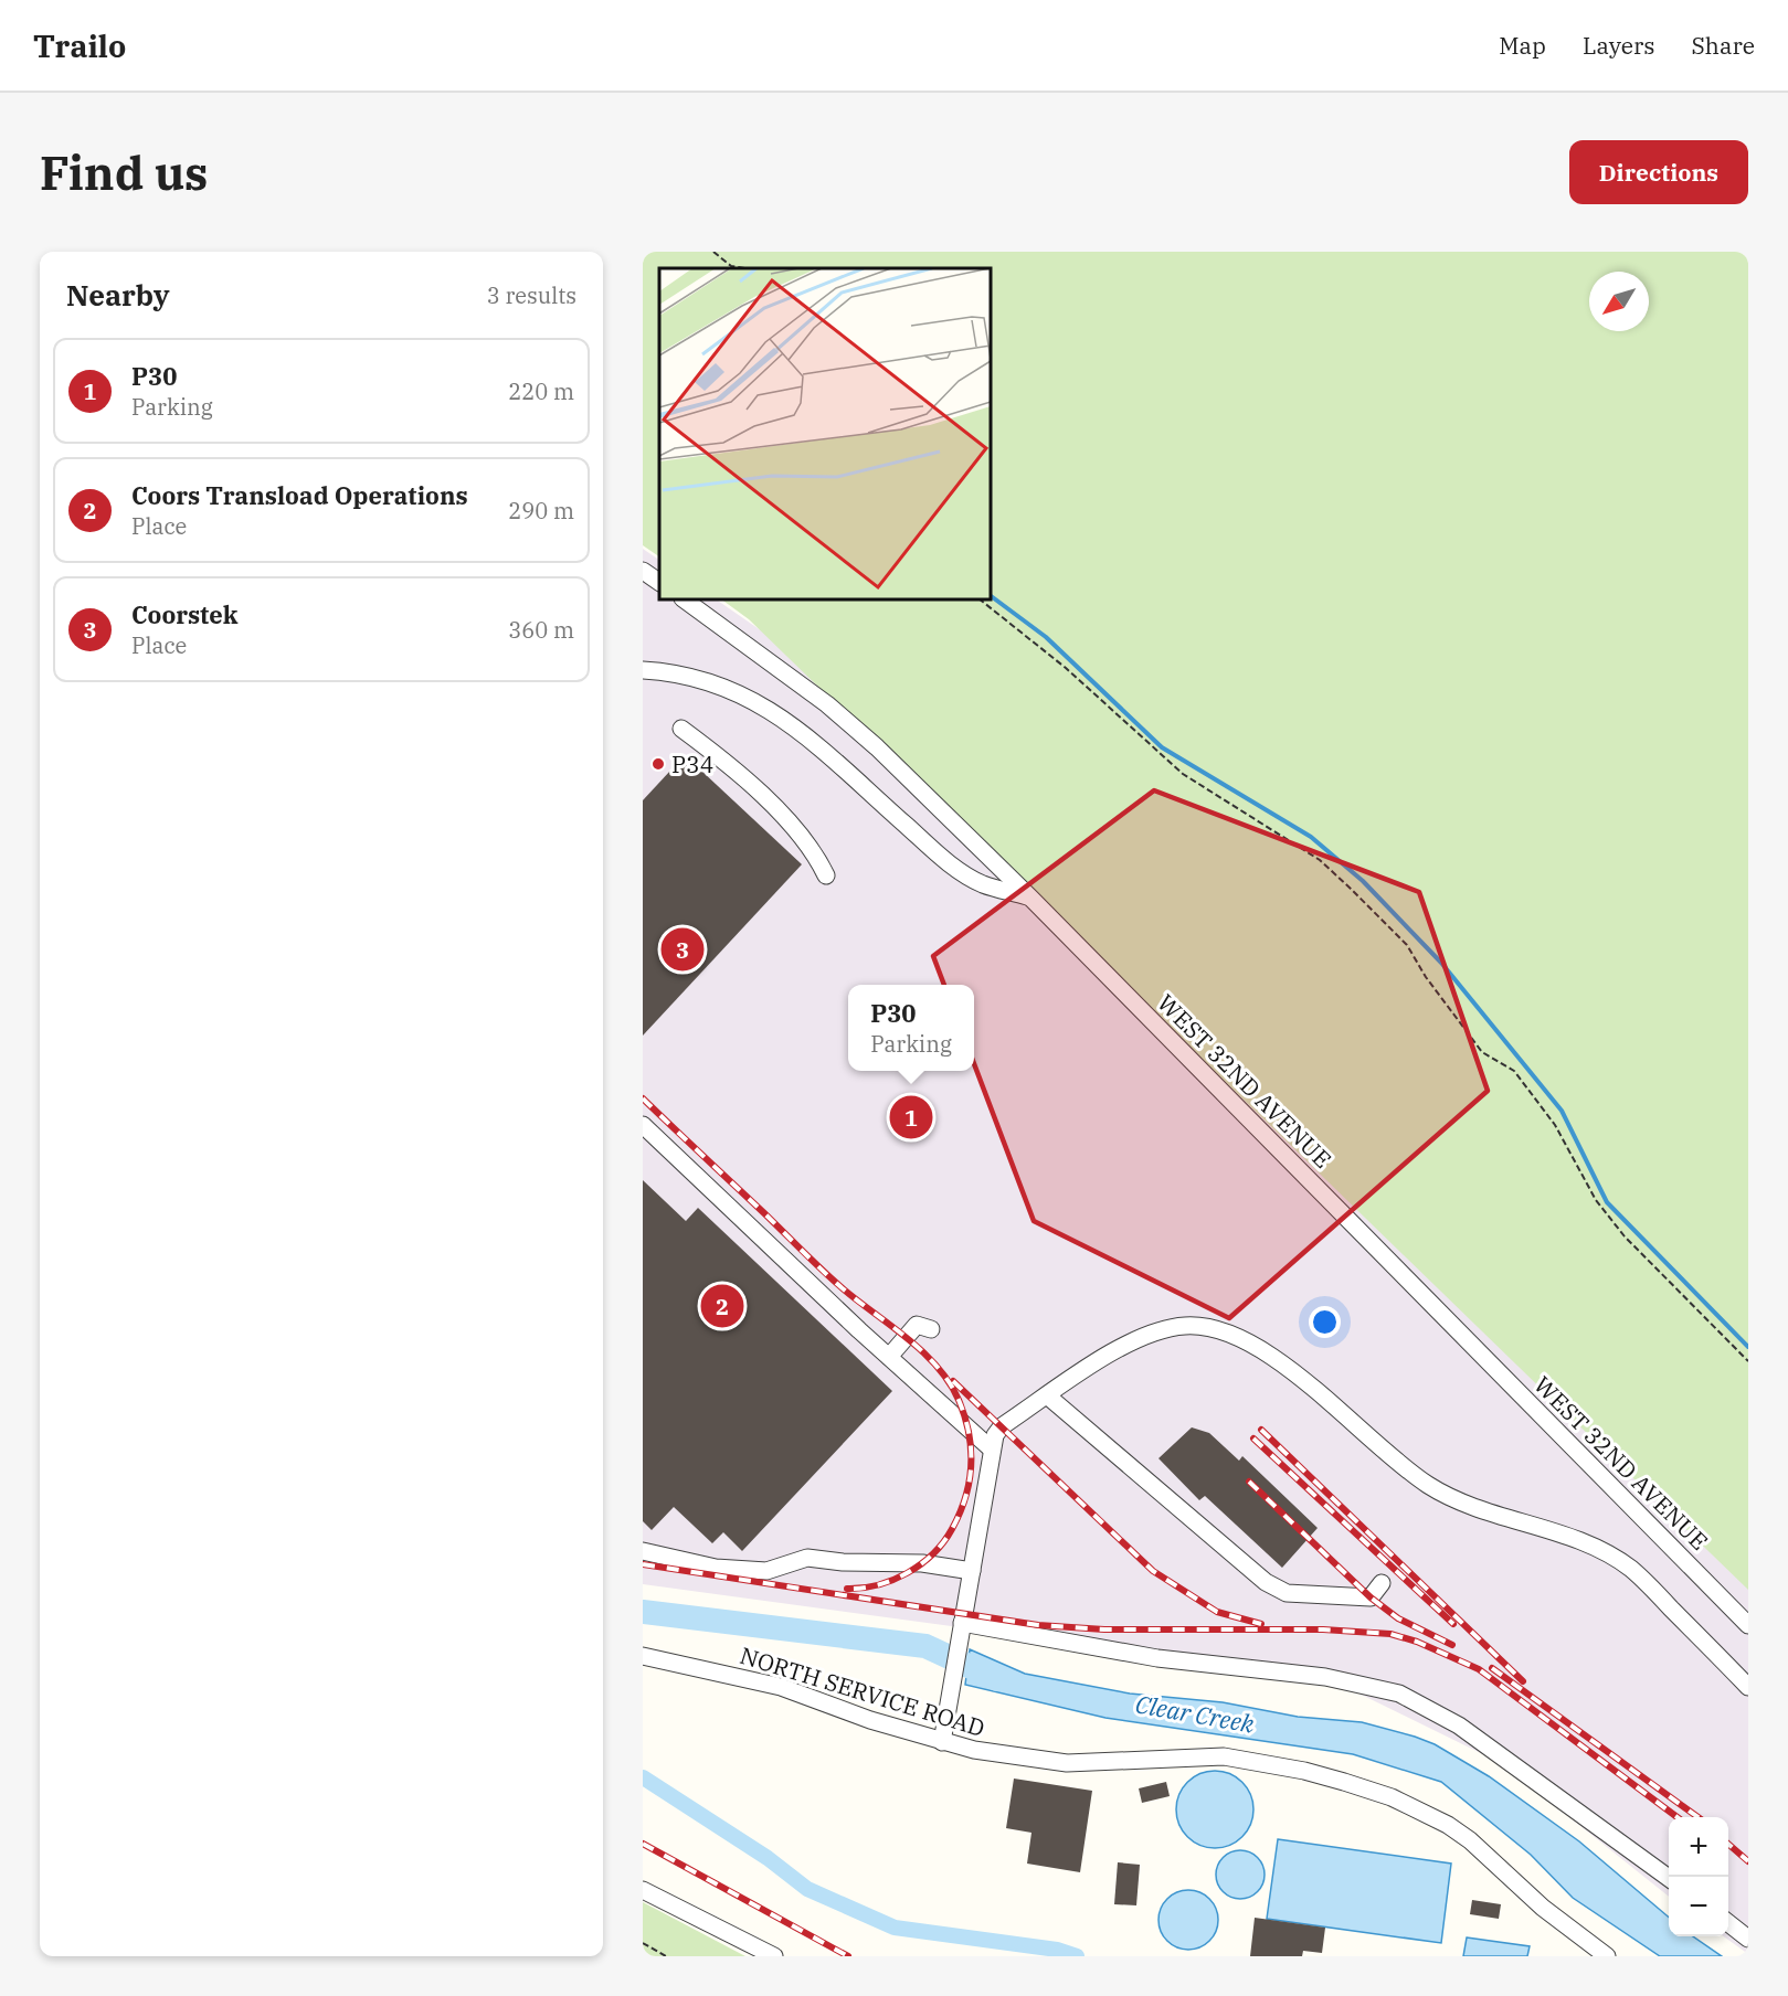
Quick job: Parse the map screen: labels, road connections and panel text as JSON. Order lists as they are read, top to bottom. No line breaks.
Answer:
{"streets":{"street":["WEST 32ND AVENUE","NORTH SERVICE ROAD"]},"water":["Clear Creek"],"places":["P34"],"north":"bottom left","page":{"header":"Trailo","nav":["Map","Layers","Share"],"buttons":"Directions","title":"Find us","heading":["Nearby","3 results"],"list":[{"mark":"1","name":"P30","note":"Parking","value":"220 m"},{"mark":"2","name":"Coors Transload Operations","note":"Place","value":"290 m"},{"mark":"3","name":"Coorstek","note":"Place","value":"360 m"}],"pins":["3","1","2"],"popup":["P30","Parking"],"map_buttons":["+","−"]}}
